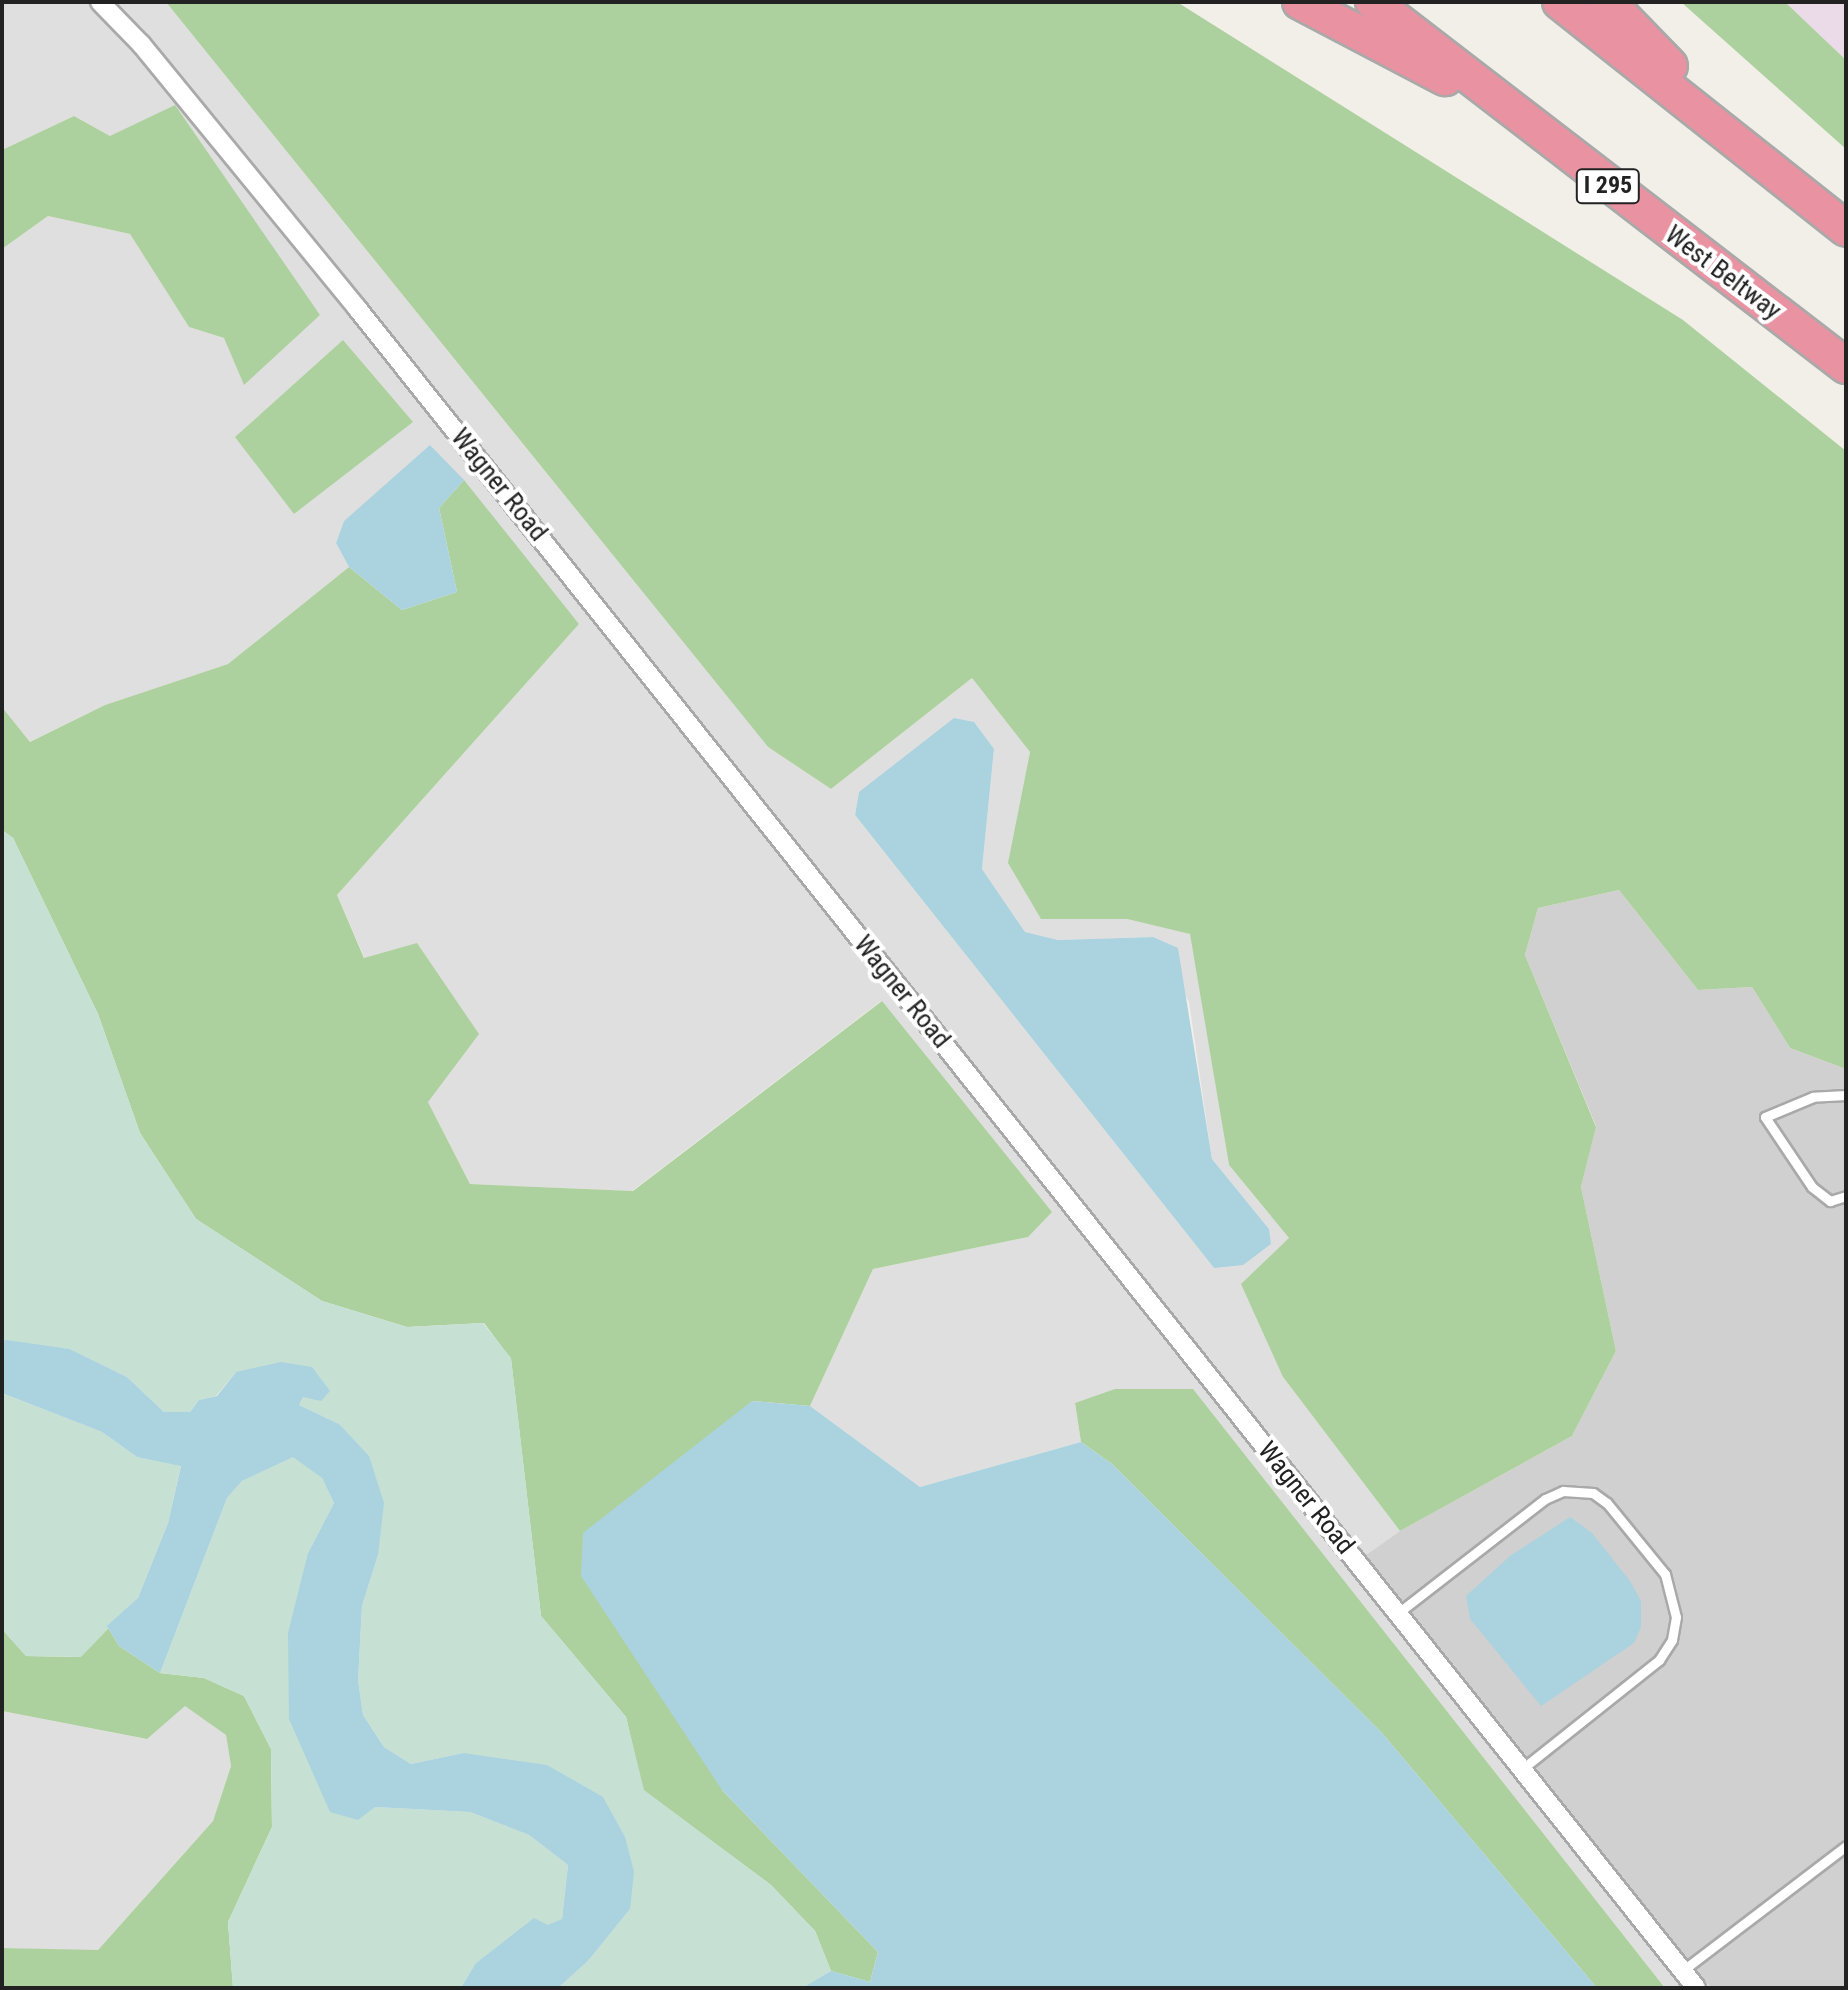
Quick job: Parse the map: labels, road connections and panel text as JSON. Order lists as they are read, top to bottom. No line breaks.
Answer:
{"streets":{"highway":["I 295","West Beltway"],"street":["Wagner Road"]}}
